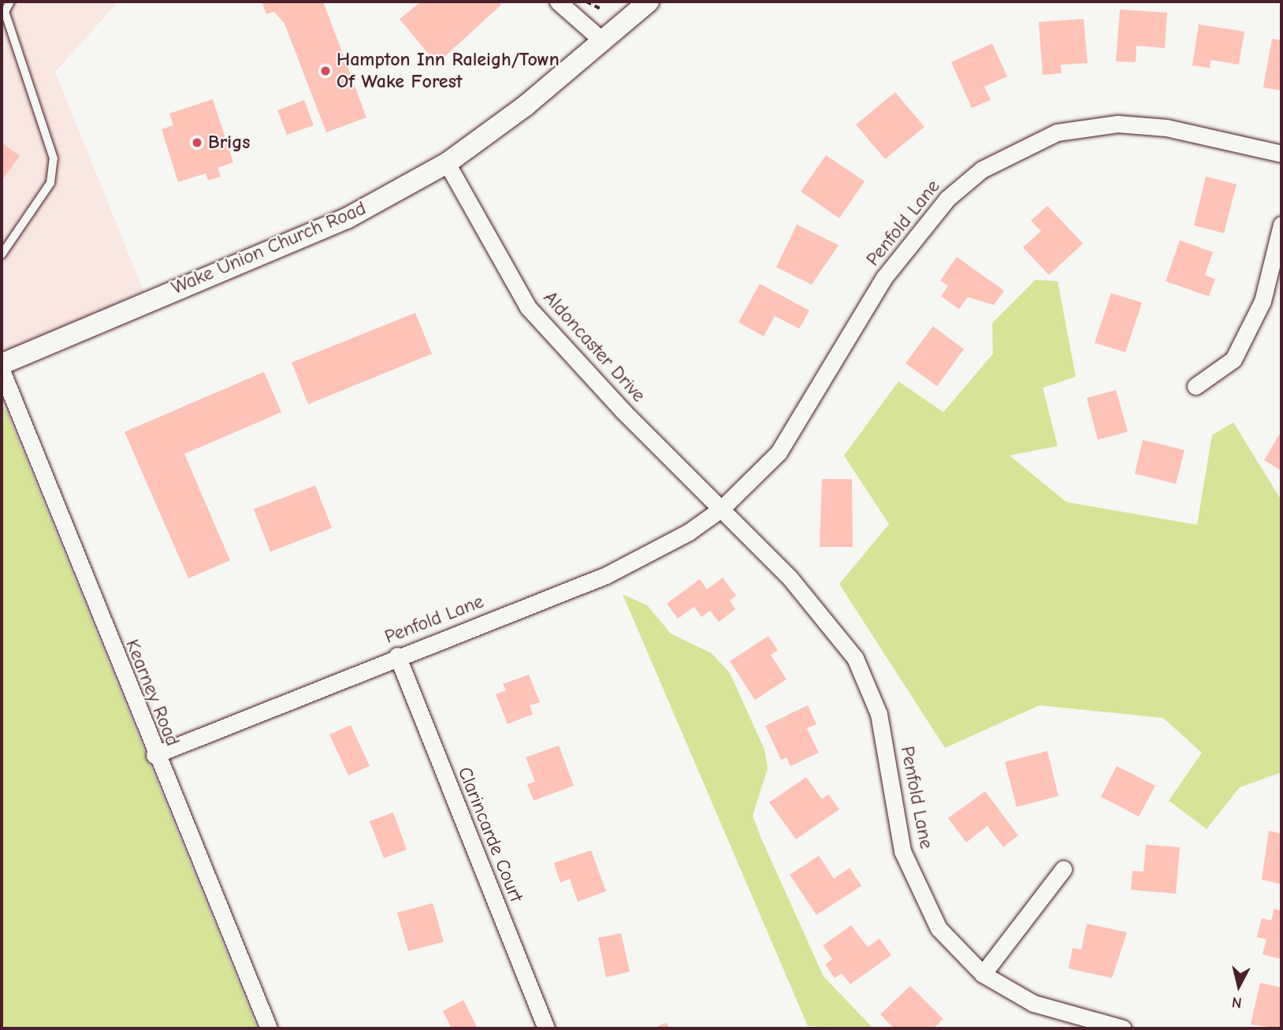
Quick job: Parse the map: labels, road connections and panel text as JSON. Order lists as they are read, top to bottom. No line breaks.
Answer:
{"streets":{"street":["Penfold Lane","Wake Union Church Road","Aldoncaster Drive","Kearney Road","Clarincarde Court"]},"crossings":[["Penfold Lane","Aldoncaster Drive"],["Penfold Lane","Kearney Road"],["Penfold Lane","Clarincarde Court"],["Wake Union Church Road","Aldoncaster Drive"]],"places":["Hampton Inn Raleigh/Town Of Wake Forest","Brigs"],"north":"bottom"}
